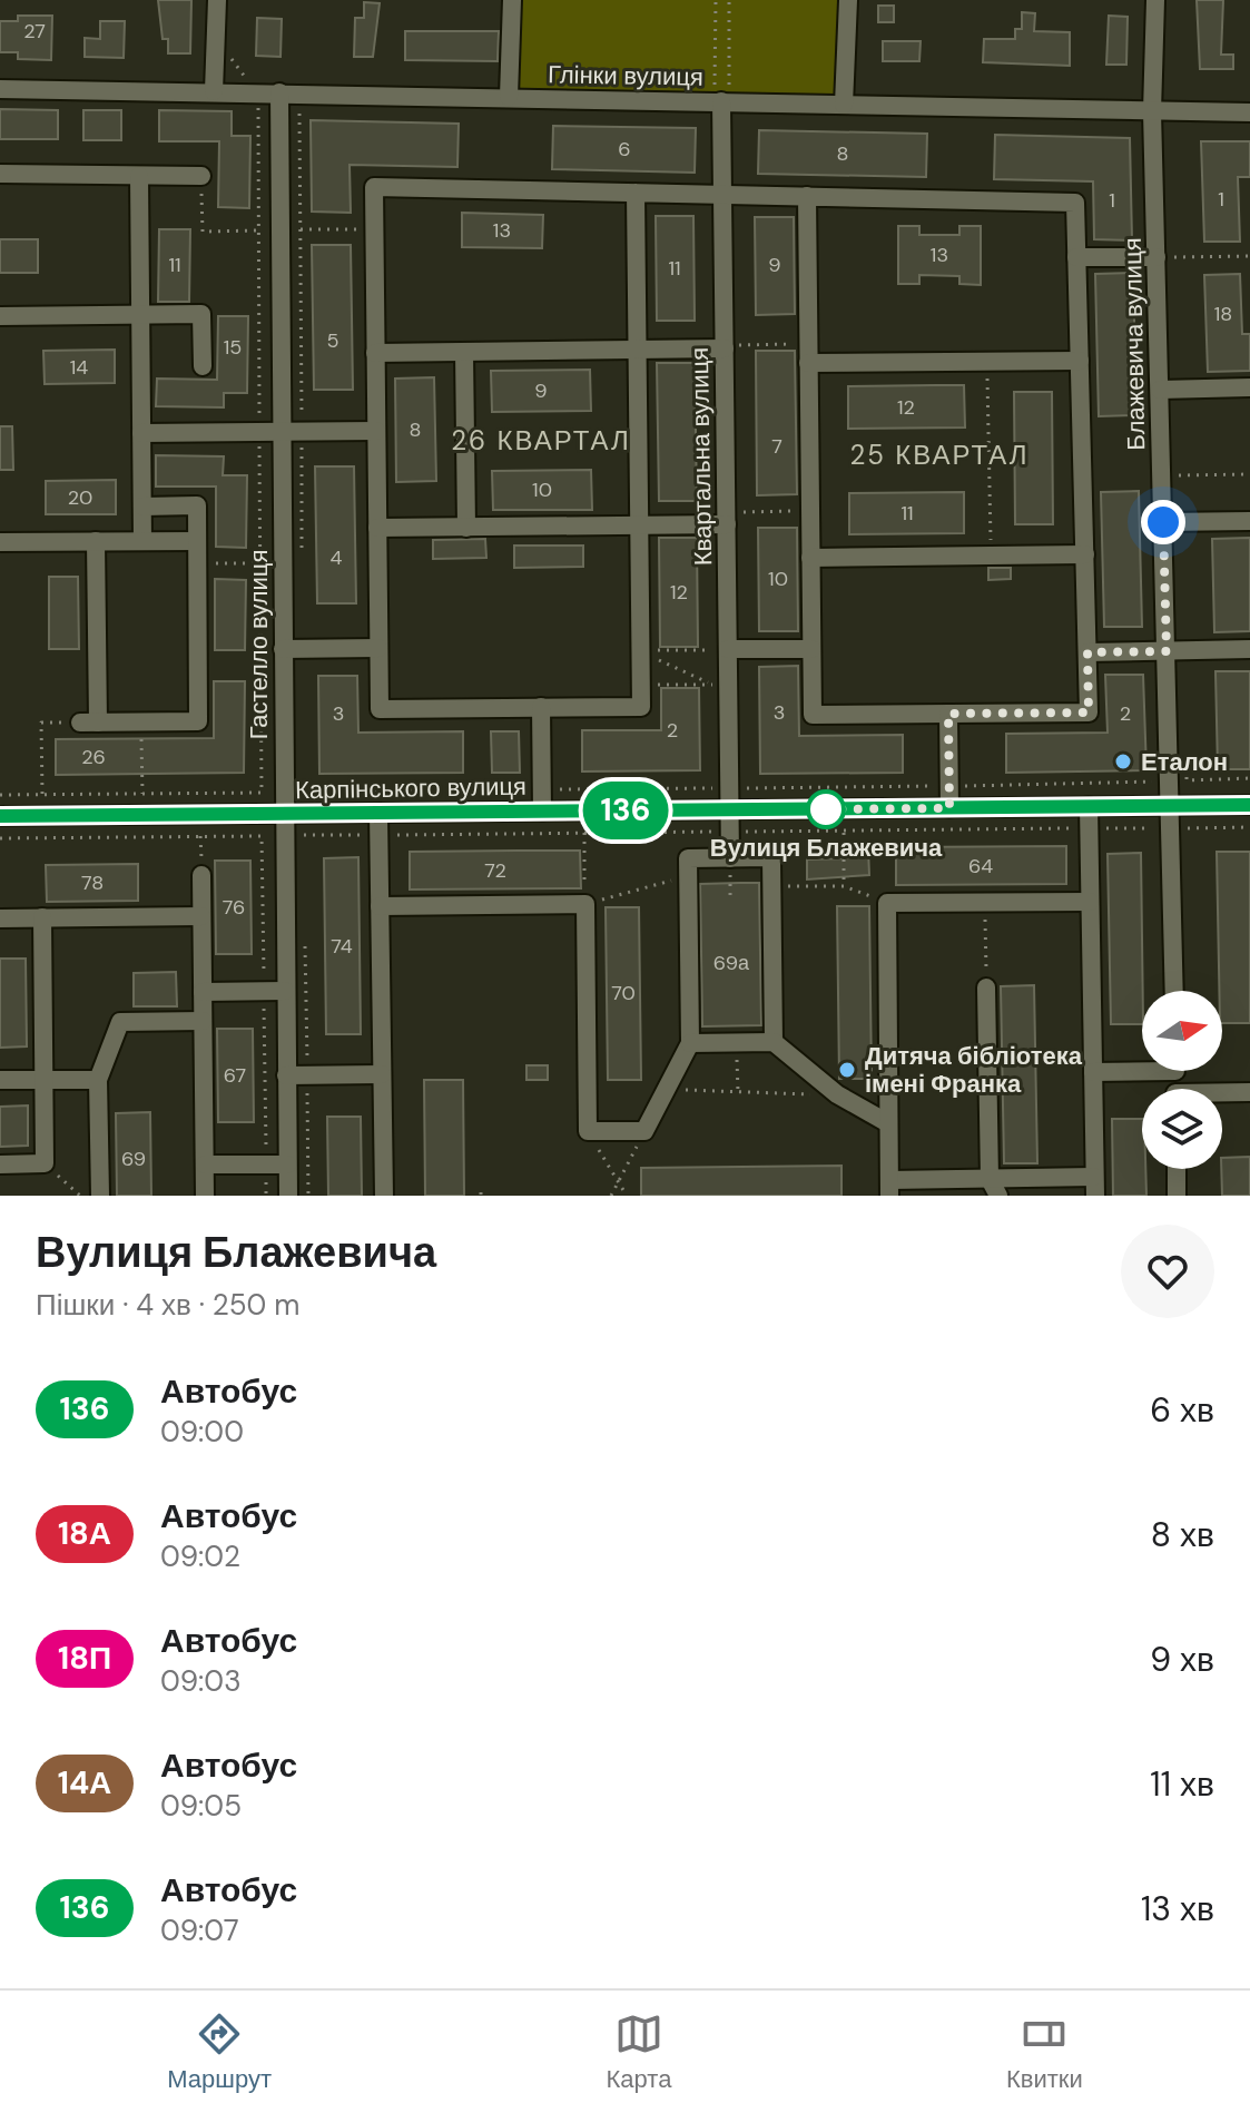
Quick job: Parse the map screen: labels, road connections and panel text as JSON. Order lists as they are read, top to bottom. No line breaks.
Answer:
{"streets":{"street":["Глінки вулиця","Блажевича вулиця","Квартальна вулиця","Гастелло вулиця","Карпінського вулиця"]},"crossings":[["Глінки вулиця","Блажевича вулиця"],["Глінки вулиця","Квартальна вулиця"],["Глінки вулиця","Гастелло вулиця"],["Блажевича вулиця","Карпінського вулиця"],["Квартальна вулиця","Карпінського вулиця"],["Гастелло вулиця","Карпінського вулиця"]],"districts":["26 КВАРТАЛ","25 КВАРТАЛ"],"places":["Еталон","Вулиця Блажевича","Дитяча бібліотека імені Франка"],"lines":["bus line 136"],"house_numbers":["27","6","8","1","1","13","13","11","9","11","18","5","15","14","9","12","8","7","10","20","11","4","10","12","3","3","2","2","26","64","72","78","76","74","69а","70","67","69"],"north":"right","page":{"on_map":"136","heading":["Вулиця Блажевича","Пішки · 4 хв · 250 m"],"list":[{"mark":"136","name":"Автобус","note":"09:00","value":"6 хв"},{"mark":"18А","name":"Автобус","note":"09:02","value":"8 хв"},{"mark":"18П","name":"Автобус","note":"09:03","value":"9 хв"},{"mark":"14А","name":"Автобус","note":"09:05","value":"11 хв"},{"mark":"136","name":"Автобус","note":"09:07","value":"13 хв"}],"tabs":["Маршрут","Карта","Квитки"]}}
